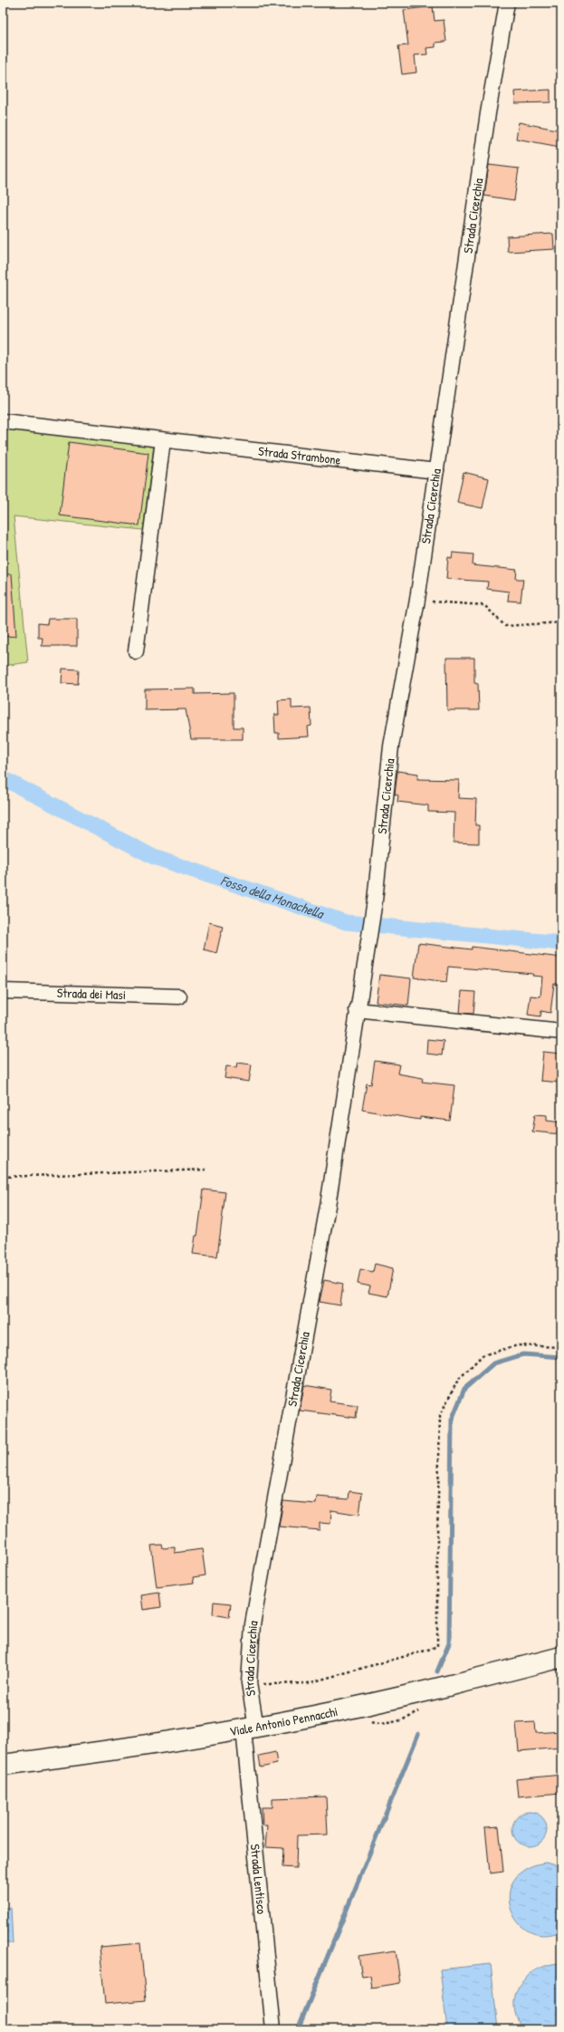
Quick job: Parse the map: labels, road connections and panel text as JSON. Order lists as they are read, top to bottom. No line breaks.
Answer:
{"streets":{"main road":["Viale Antonio Pennacchi"],"street":["Strada Cicerchia","Strada Strambone","Strada dei Masi","Strada Lentisco"]},"crossings":[["Strada Cicerchia","Strada Strambone"],["Strada Cicerchia","Viale Antonio Pennacchi"],["Strada Cicerchia","Strada Lentisco"],["Viale Antonio Pennacchi","Strada Lentisco"]],"water":["Fosso della Monachella"]}
